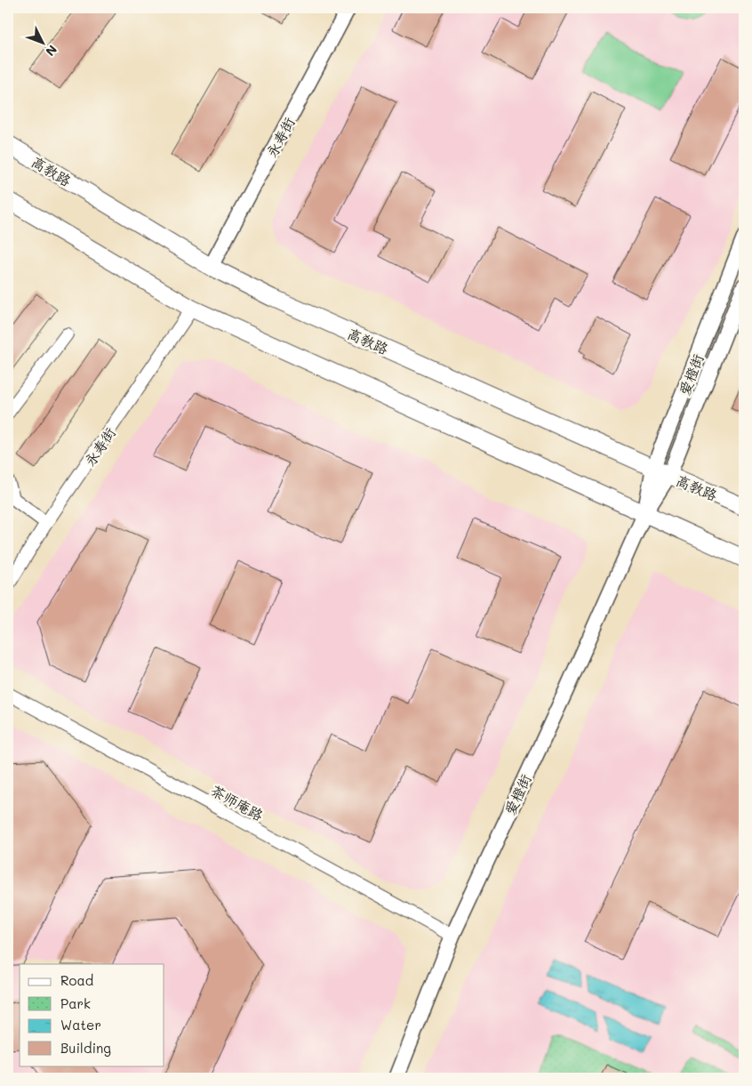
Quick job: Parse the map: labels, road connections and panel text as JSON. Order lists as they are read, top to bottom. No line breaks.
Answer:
{"streets":{"main road":["高教路"],"street":["永寿街","爱橙街","茶师庵路"]},"crossings":[["永寿街","高教路"],["高教路","爱橙街"],["爱橙街","茶师庵路"]],"legend":["Road","Park","Water","Building"],"north":"bottom right"}
